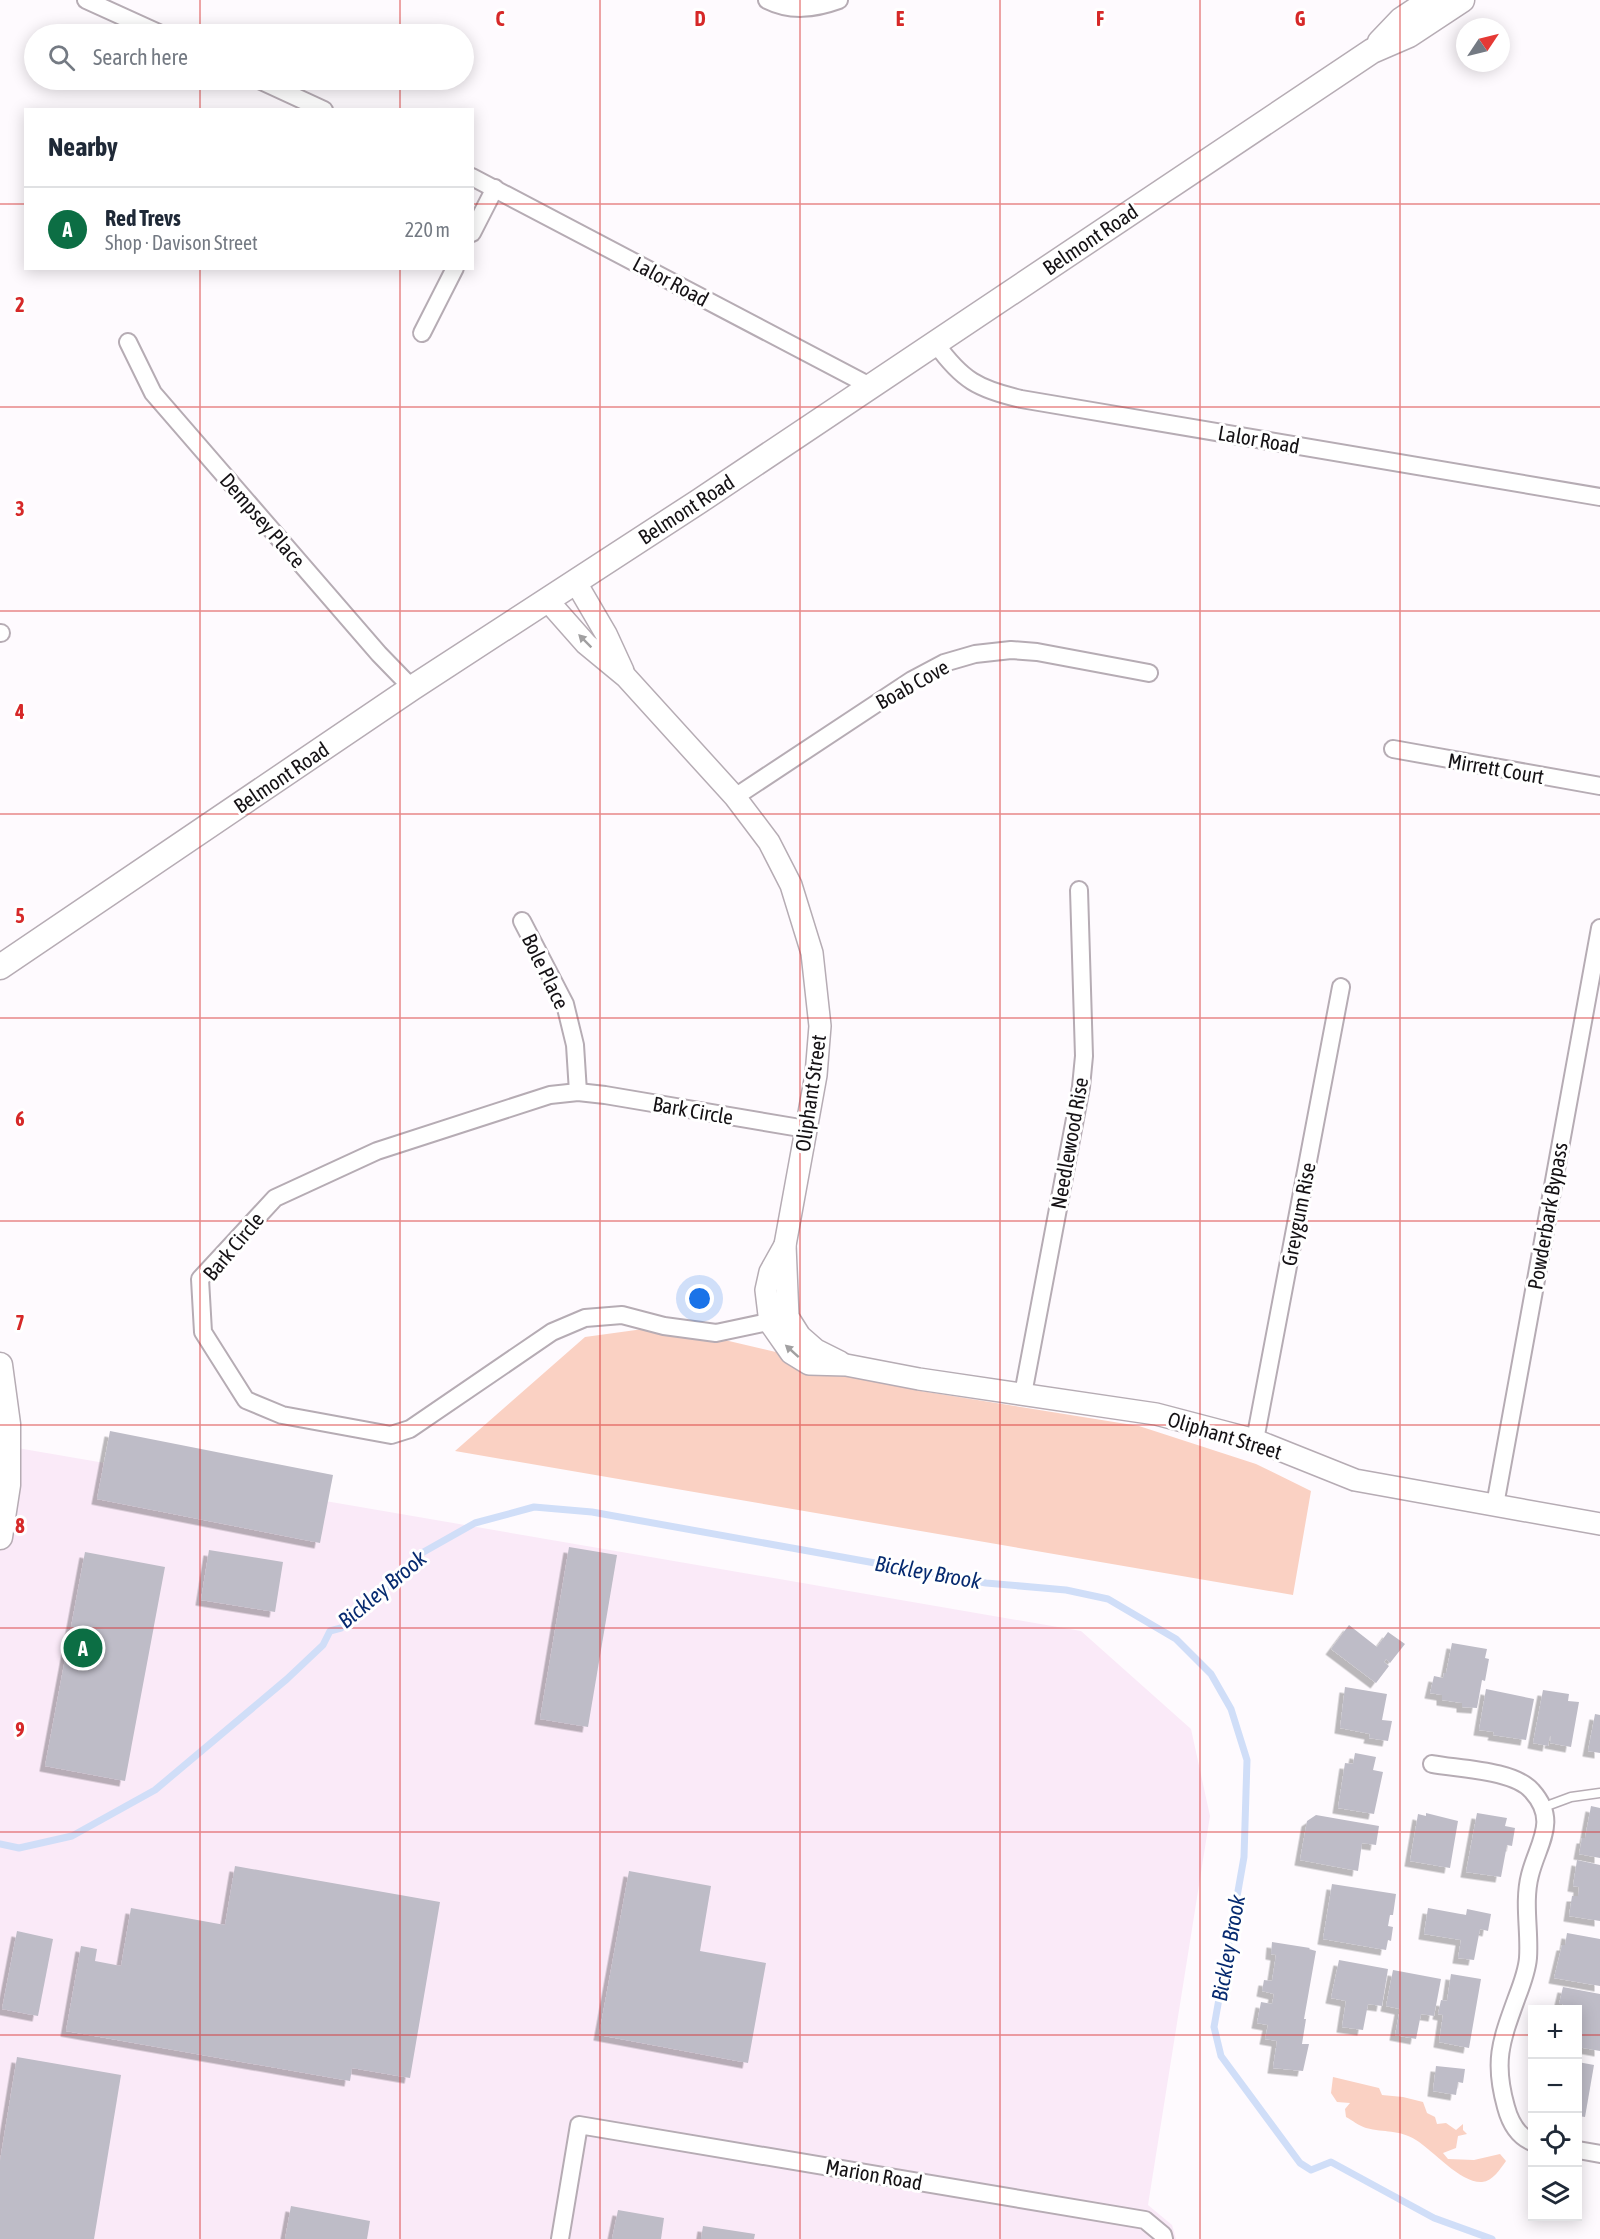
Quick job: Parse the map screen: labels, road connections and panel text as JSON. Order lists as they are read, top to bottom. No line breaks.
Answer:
{"streets":{"main road":["Belmont Road"],"street":["Lalor Road","Dempsey Place","Boab Cove","Mirrett Court","Bole Place","Oliphant Street","Bark Circle","Needlewood Rise","Greygum Rise","Powderbark Bypass","Marion Road"]},"crossings":[["Belmont Road","Lalor Road"],["Belmont Road","Dempsey Place"],["Belmont Road","Oliphant Street"],["Boab Cove","Oliphant Street"],["Bole Place","Bark Circle"],["Oliphant Street","Bark Circle"],["Oliphant Street","Needlewood Rise"],["Oliphant Street","Greygum Rise"],["Oliphant Street","Powderbark Bypass"]],"water":["Bickley Brook"],"north":"top right","page":{"search":"Search here","heading":"Nearby","list":[{"mark":"A","name":"Red Trevs","note":"Shop · Davison Street","value":"220 m"}],"pins":"A","map_buttons":["+","−"]},"grid":{"columns":["C","D","E","F","G"],"rows":["2","3","4","5","6","7","8","9"]}}
